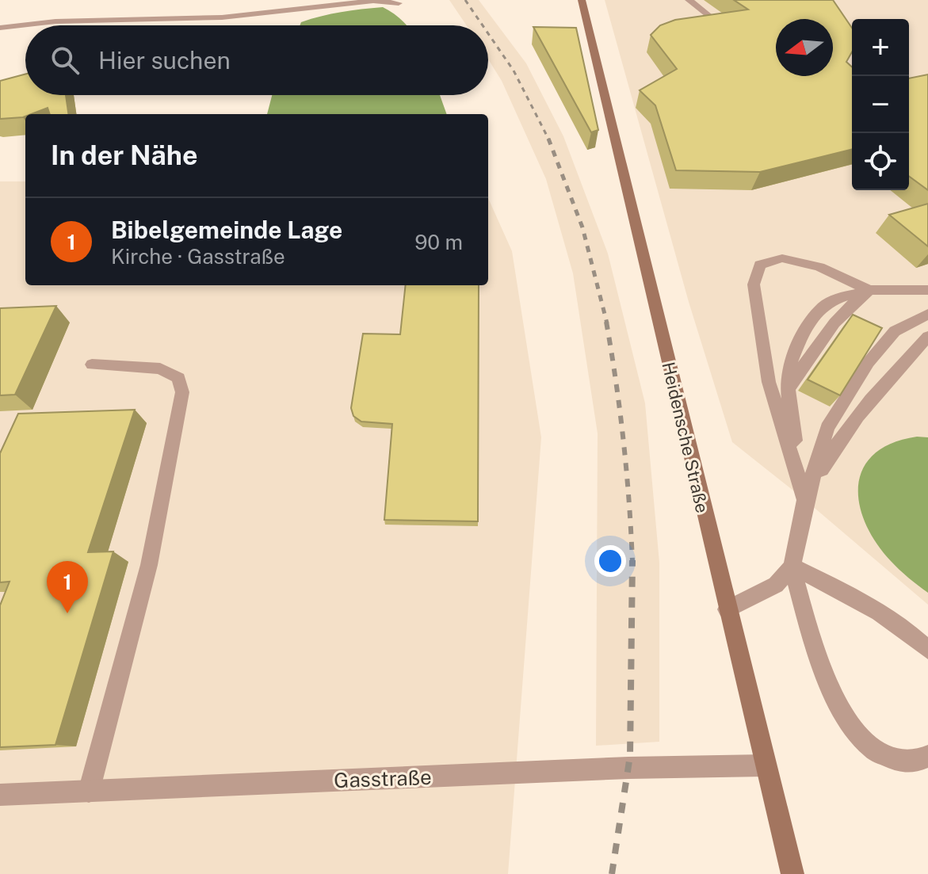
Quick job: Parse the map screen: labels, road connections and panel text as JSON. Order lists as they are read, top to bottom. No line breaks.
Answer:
{"streets":{"main road":["Heidensche Straße"],"street":["Gasstraße"]},"crossings":[["Heidensche Straße","Gasstraße"]],"north":"left","page":{"map_buttons":["+","−"],"search":"Hier suchen","heading":"In der Nähe","list":[{"mark":"1","name":"Bibelgemeinde Lage","note":"Kirche · Gasstraße","value":"90 m"}],"pins":"1"}}
